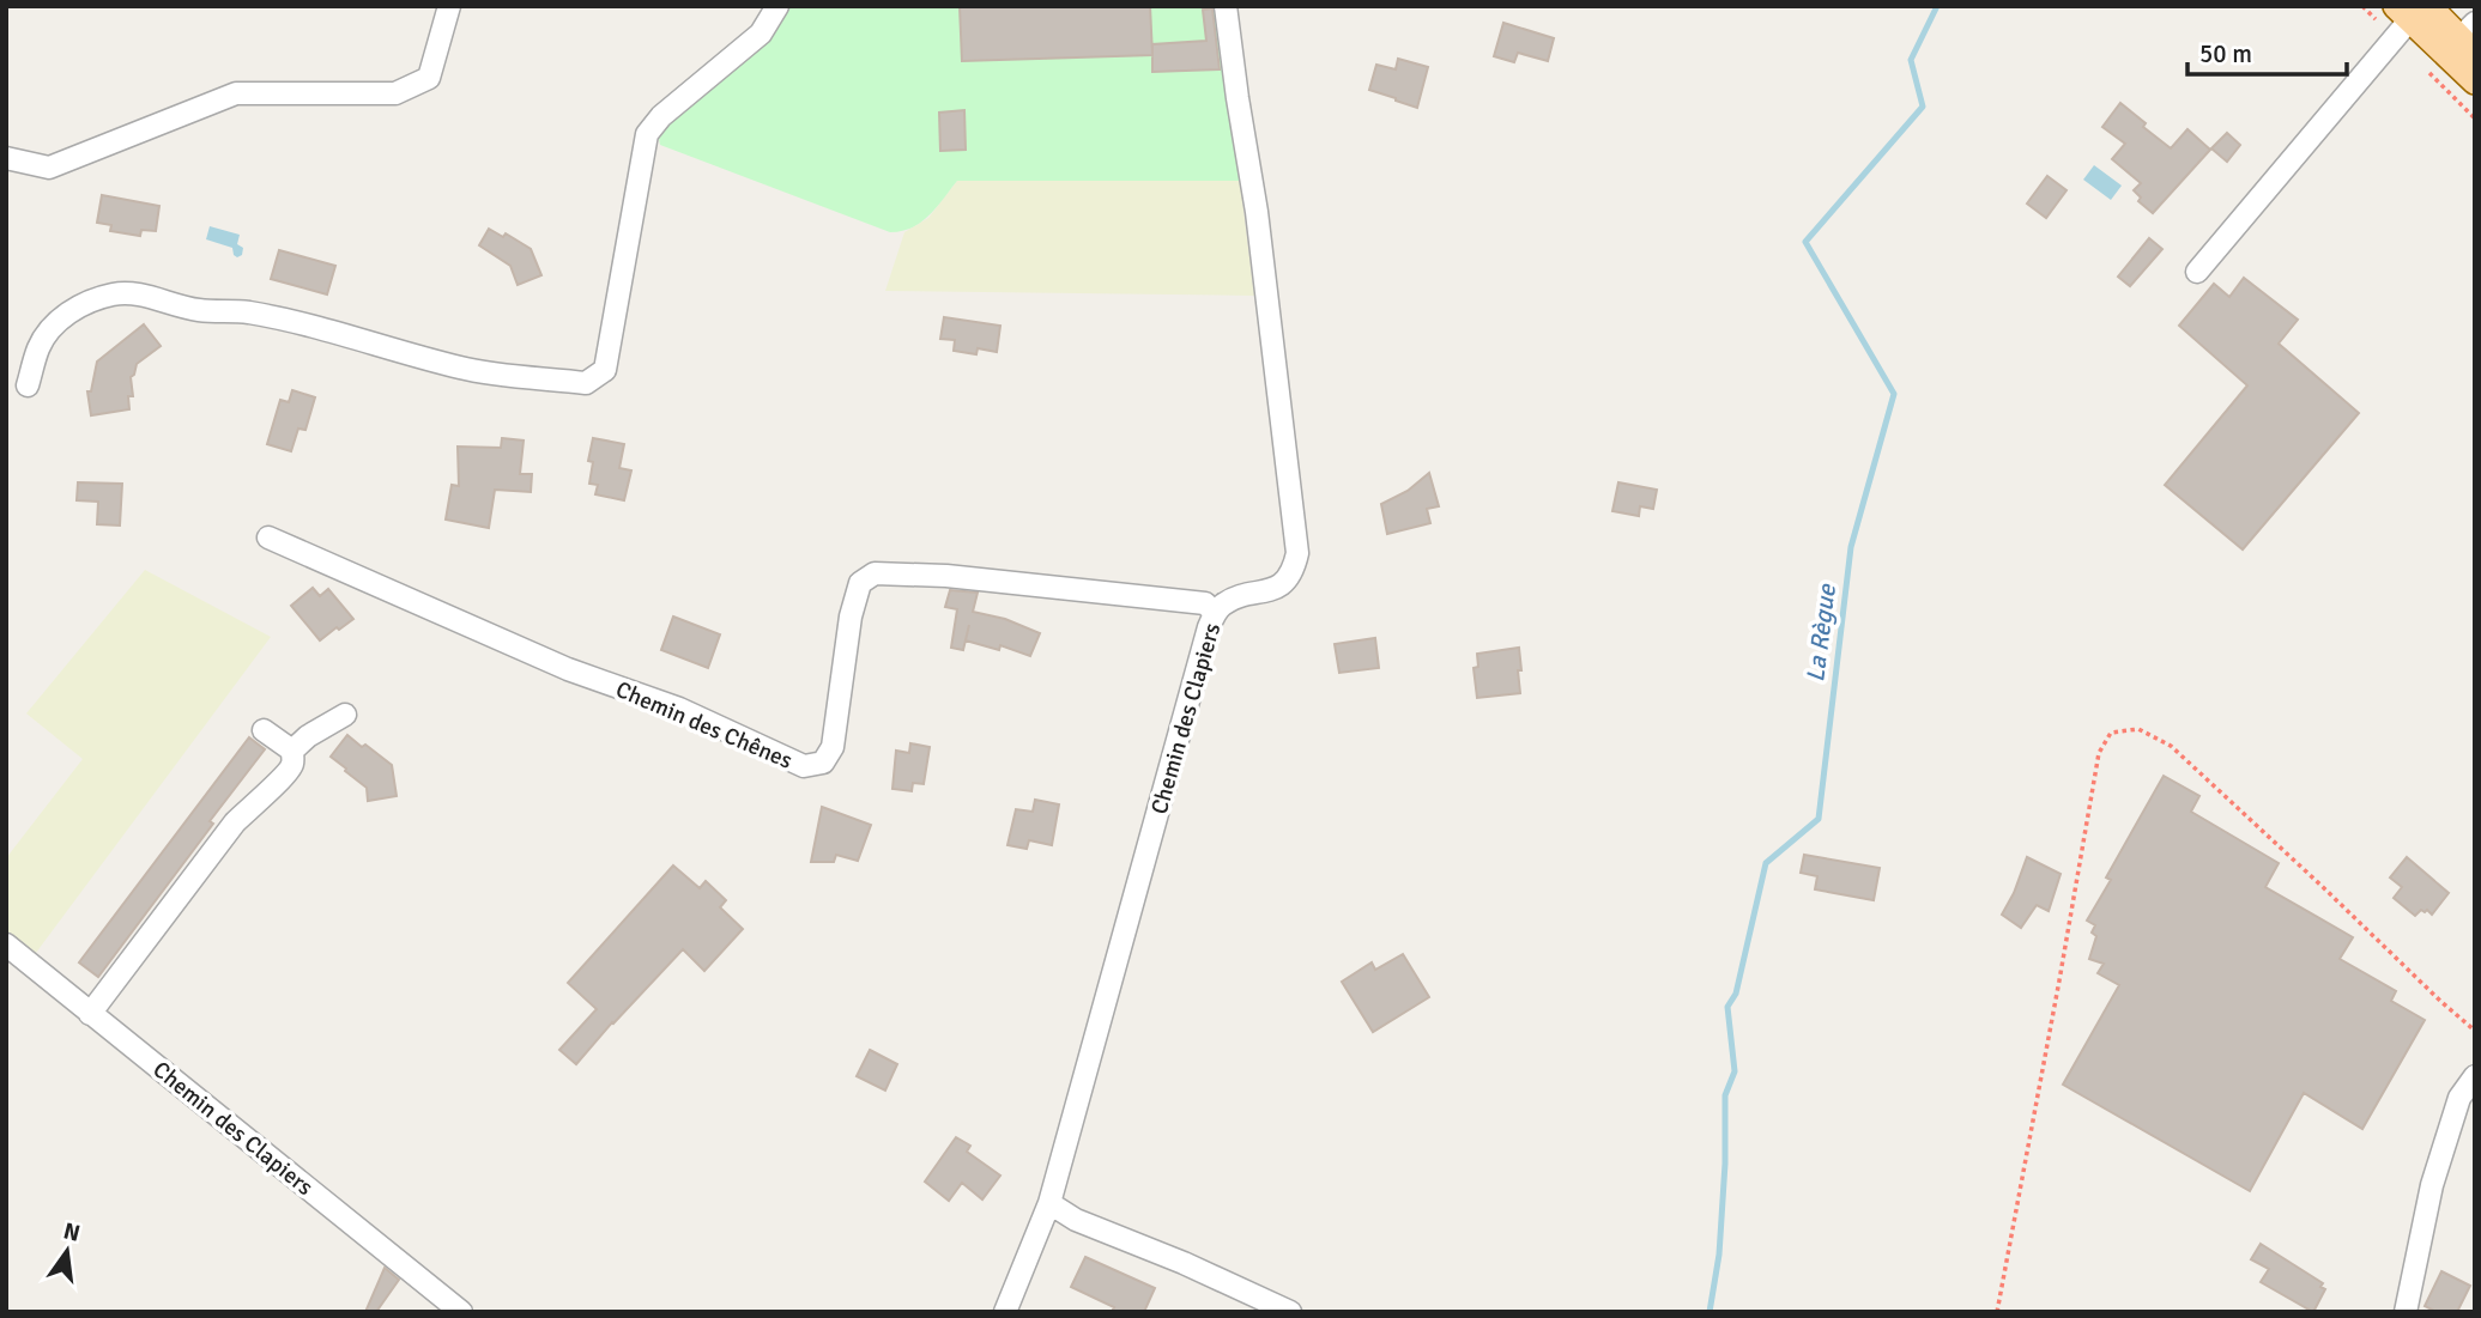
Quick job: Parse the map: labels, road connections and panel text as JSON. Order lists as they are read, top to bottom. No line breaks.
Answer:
{"streets":{"street":["Chemin des Clapiers","Chemin des Chênes"]},"crossings":[["Chemin des Clapiers","Chemin des Chênes"]],"water":["La Règue"],"scale_bar":"50 m","north":"top"}
